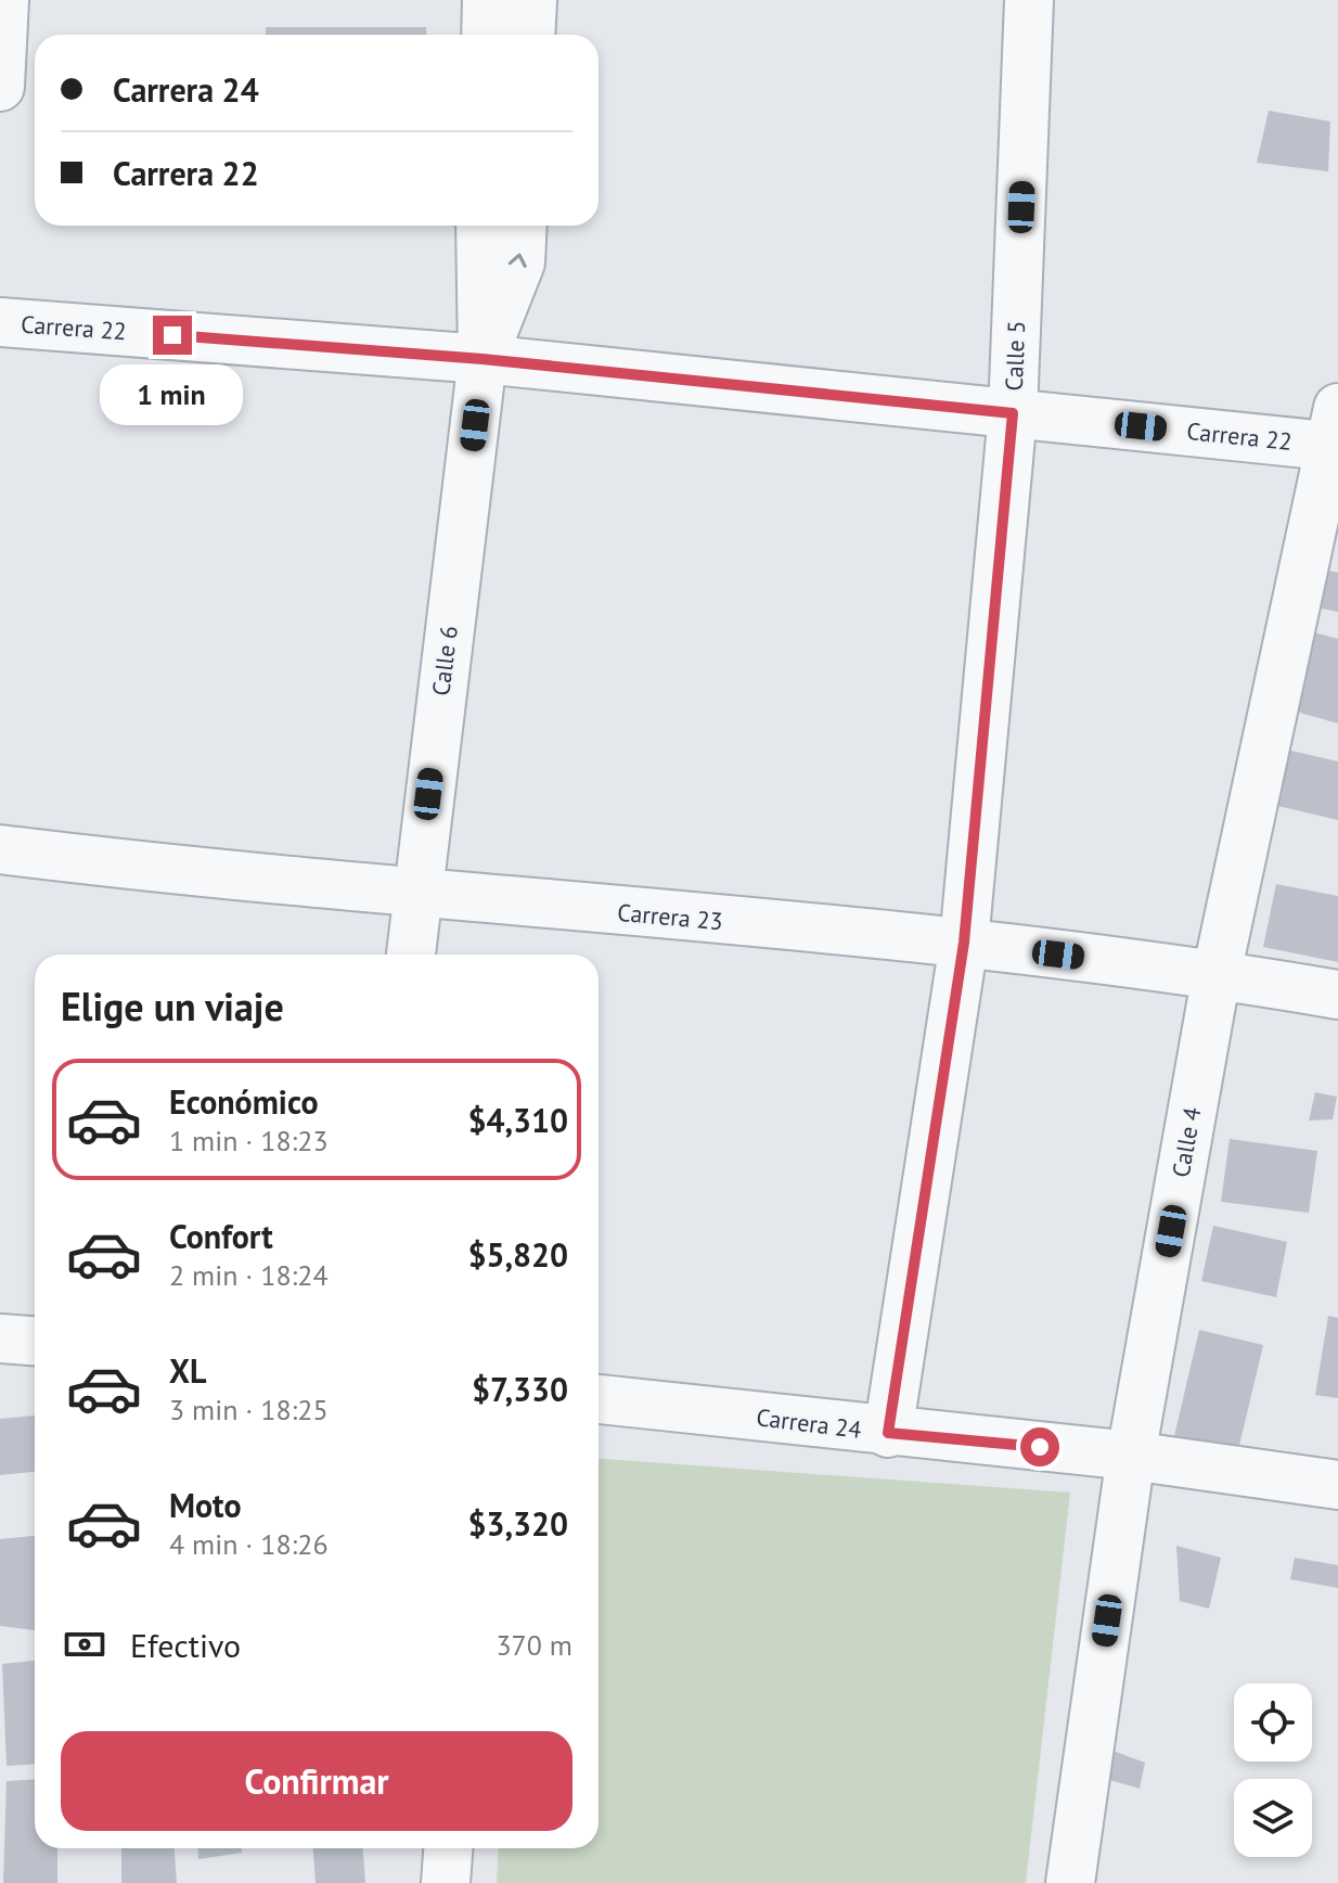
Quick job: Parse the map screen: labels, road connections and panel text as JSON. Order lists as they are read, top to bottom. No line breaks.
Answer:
{"streets":{"street":["Carrera 22","Calle 5","Calle 6","Carrera 23","Calle 4","Carrera 24"]},"crossings":[["Carrera 22","Calle 5"],["Carrera 22","Calle 6"],["Carrera 22","Calle 4"],["Calle 5","Carrera 23"],["Calle 5","Carrera 24"],["Calle 6","Carrera 23"],["Carrera 23","Calle 4"],["Calle 4","Carrera 24"]],"page":{"banner":["Carrera 24","Carrera 22"],"bubble":"1 min","heading":"Elige un viaje","list":[{"name":"Económico","note":"1 min · 18:23","value":"$4,310"},{"name":"Confort","note":"2 min · 18:24","value":"$5,820"},{"name":"XL","note":"3 min · 18:25","value":"$7,330"},{"name":"Moto","note":"4 min · 18:26","value":"$3,320"}],"pay":["Efectivo","370 m"],"buttons":"Confirmar"}}
